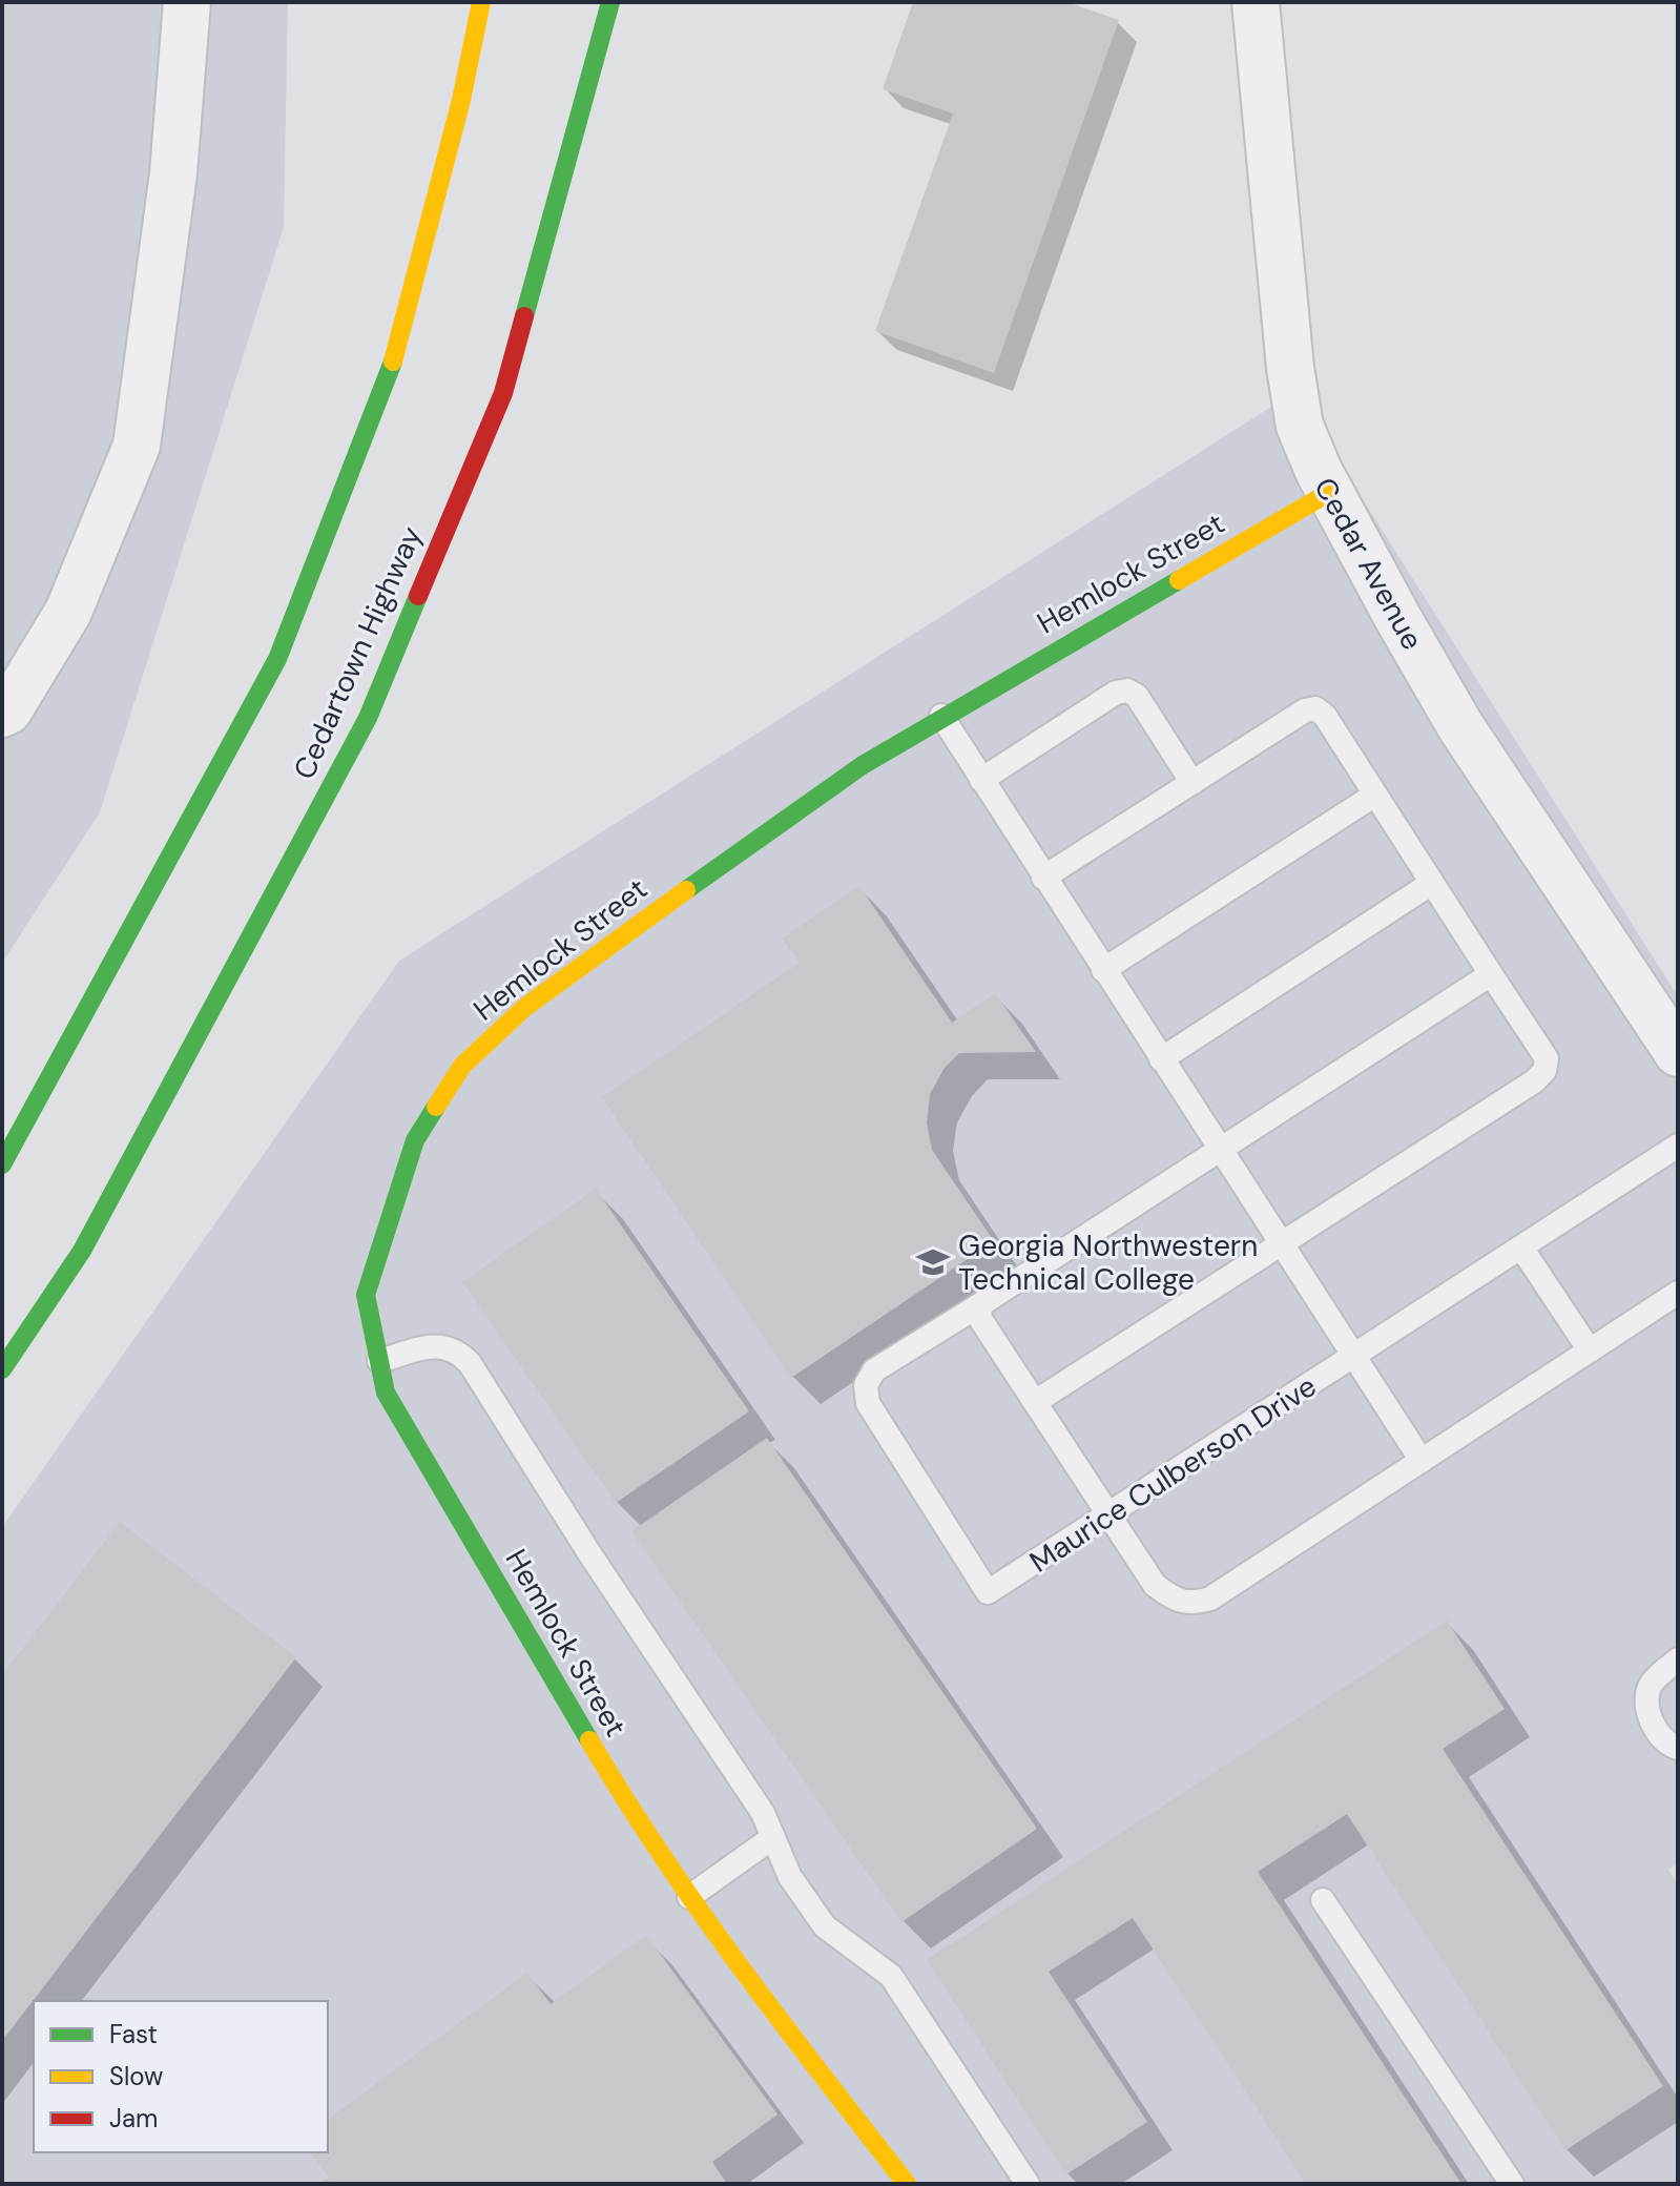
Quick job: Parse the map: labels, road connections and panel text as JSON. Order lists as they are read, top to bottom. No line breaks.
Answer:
{"streets":{"main road":["Hemlock Street","Cedartown Highway"],"street":["Cedar Avenue"],"lane":["Maurice Culberson Drive"]},"crossings":[["Cedar Avenue","Hemlock Street"]],"places":{"school or university":["Georgia Northwestern Technical College"]},"legend":["Fast","Slow","Jam"]}
